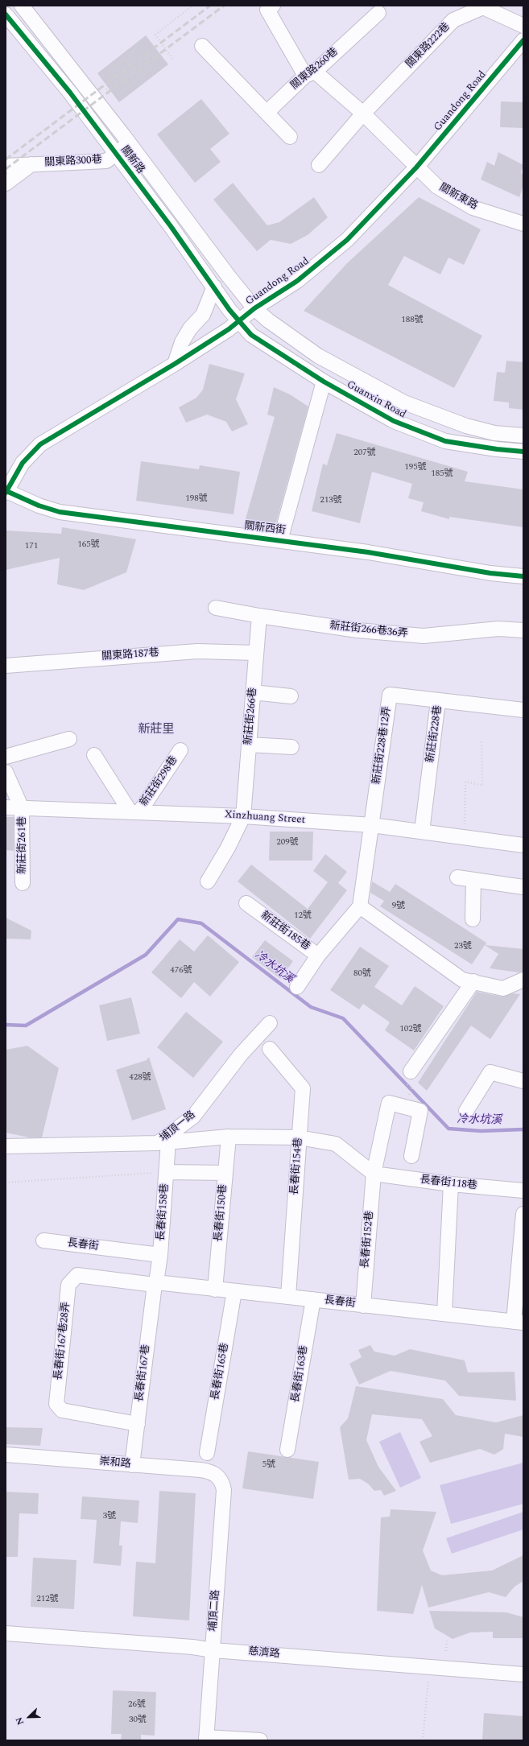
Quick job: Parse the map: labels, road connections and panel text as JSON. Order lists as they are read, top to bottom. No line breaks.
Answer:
{"streets":{"street":["關東路222巷","關東路260巷","Guandong Road","關新路","關東路300巷","關新東路","Guanxin Road","關新西街","新莊街266巷36弄","關東路187巷","新莊街266巷","新莊街228巷","新莊街228巷12弄","新莊街298巷","Xinzhuang Street","新莊街261巷","新莊街185巷","埔頂一路","長春街154巷","長春街118巷","長春街158巷","長春街150巷","長春街152巷","長春街","長春街167巷28弄","長春街165巷","長春街167巷","長春街163巷","崇和路","埔頂二路","慈濟路"]},"crossings":[["關東路222巷","關新東路"],["關東路260巷","關新東路"],["Guandong Road","關新路"],["Guandong Road","關新東路"],["Guandong Road","Guanxin Road"],["Guandong Road","關新西街"],["關新路","關東路300巷"],["關新路","Guanxin Road"],["新莊街266巷36弄","新莊街266巷"],["關東路187巷","新莊街266巷"],["新莊街266巷","Xinzhuang Street"],["新莊街228巷","新莊街228巷12弄"],["新莊街228巷","Xinzhuang Street"],["新莊街228巷12弄","Xinzhuang Street"],["新莊街298巷","Xinzhuang Street"],["Xinzhuang Street","新莊街261巷"],["埔頂一路","長春街158巷"],["長春街154巷","長春街"],["長春街118巷","長春街152巷"],["長春街158巷","長春街"],["長春街158巷","長春街167巷28弄"],["長春街158巷","長春街167巷"],["長春街150巷","長春街"],["長春街152巷","長春街"],["長春街","長春街167巷28弄"],["長春街","長春街165巷"],["長春街","長春街167巷"],["長春街","長春街163巷"],["長春街167巷28弄","長春街167巷"],["長春街167巷","崇和路"],["崇和路","埔頂二路"],["埔頂二路","慈濟路"]],"districts":["新莊里"],"water":["冷水坑溪"],"house_numbers":["188號","207號","195號","185號","198號","213號","165號","171","209號","9號","12號","23號","476號","80號","102號","428號","5號","3號","212號","26號","30號"],"north":"bottom left"}
